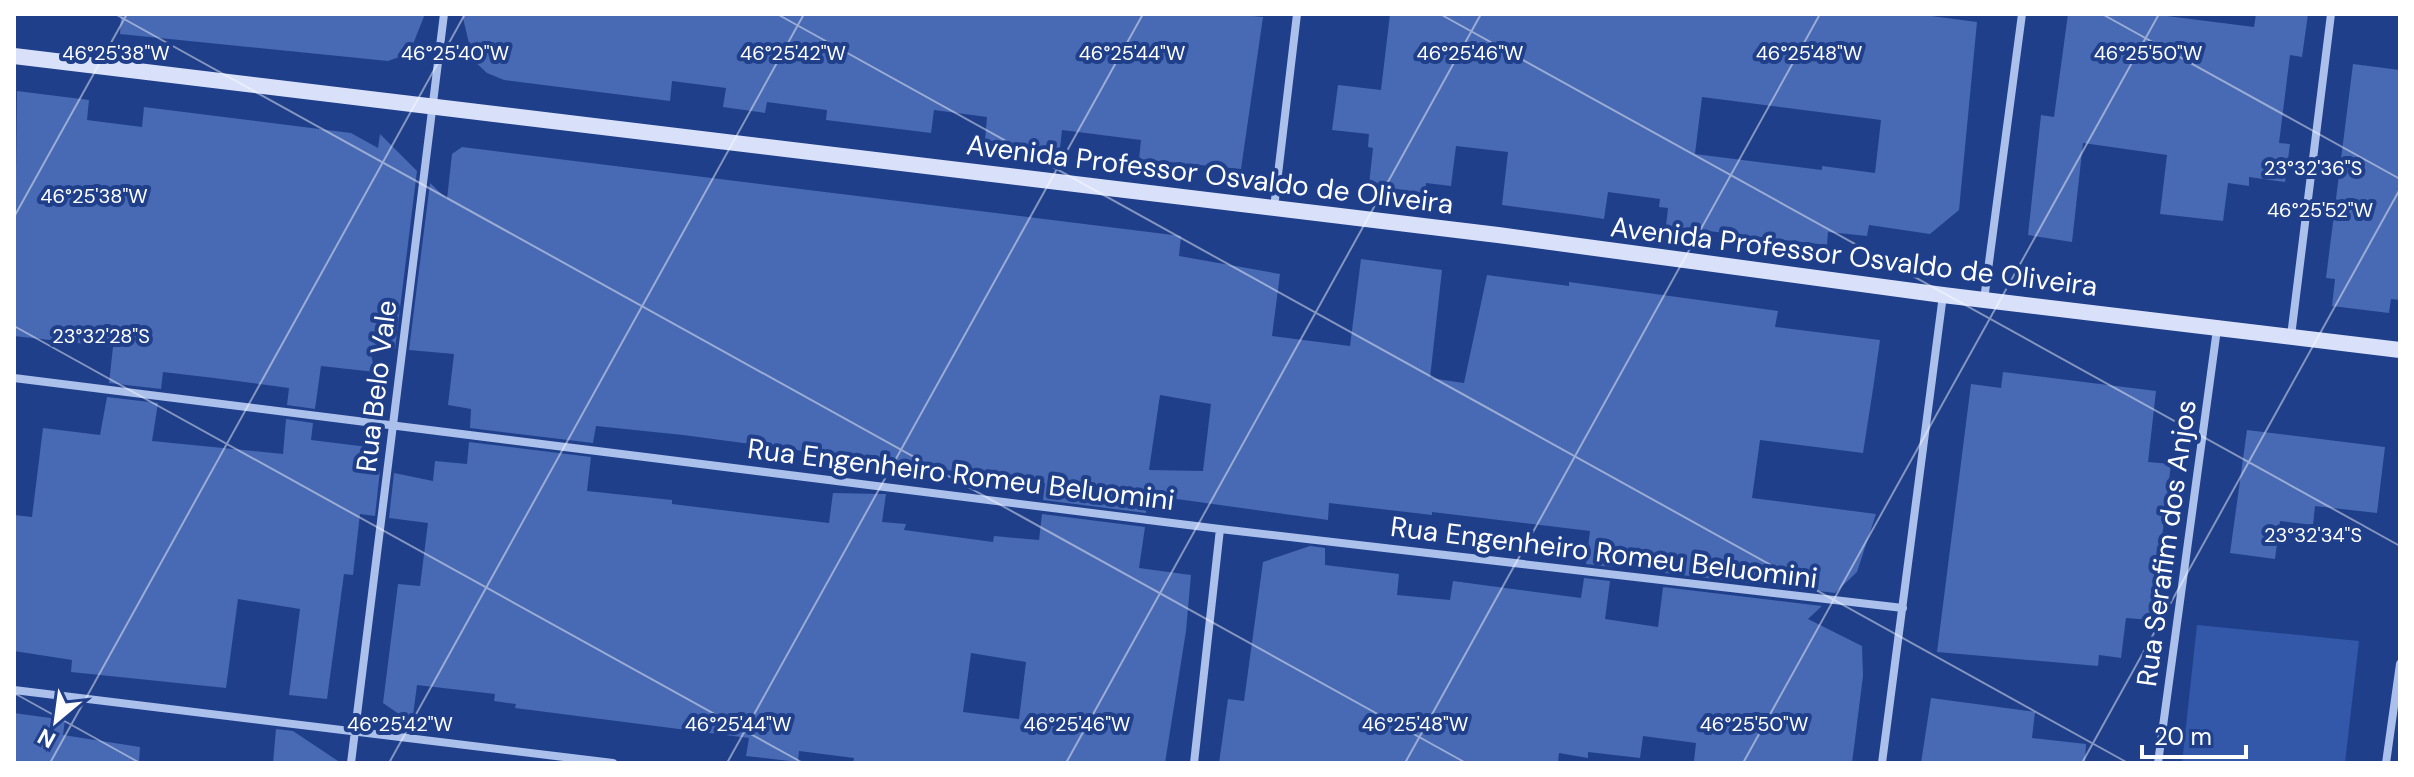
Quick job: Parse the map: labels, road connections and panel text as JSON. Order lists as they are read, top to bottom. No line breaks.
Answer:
{"streets":{"street":["Avenida Professor Osvaldo de Oliveira","Rua Belo Vale","Rua Engenheiro Romeu Beluomini","Rua Serafim dos Anjos"]},"crossings":[["Avenida Professor Osvaldo de Oliveira","Rua Belo Vale"],["Avenida Professor Osvaldo de Oliveira","Rua Serafim dos Anjos"],["Rua Belo Vale","Rua Engenheiro Romeu Beluomini"]],"scale_bar":"20 m","north":"bottom left","coordinates":["46°25'38\"W","46°25'40\"W","46°25'42\"W","46°25'44\"W","46°25'46\"W","46°25'48\"W","46°25'50\"W","23°32'36\"S","46°25'52\"W","23°32'28\"S","23°32'34\"S"]}
